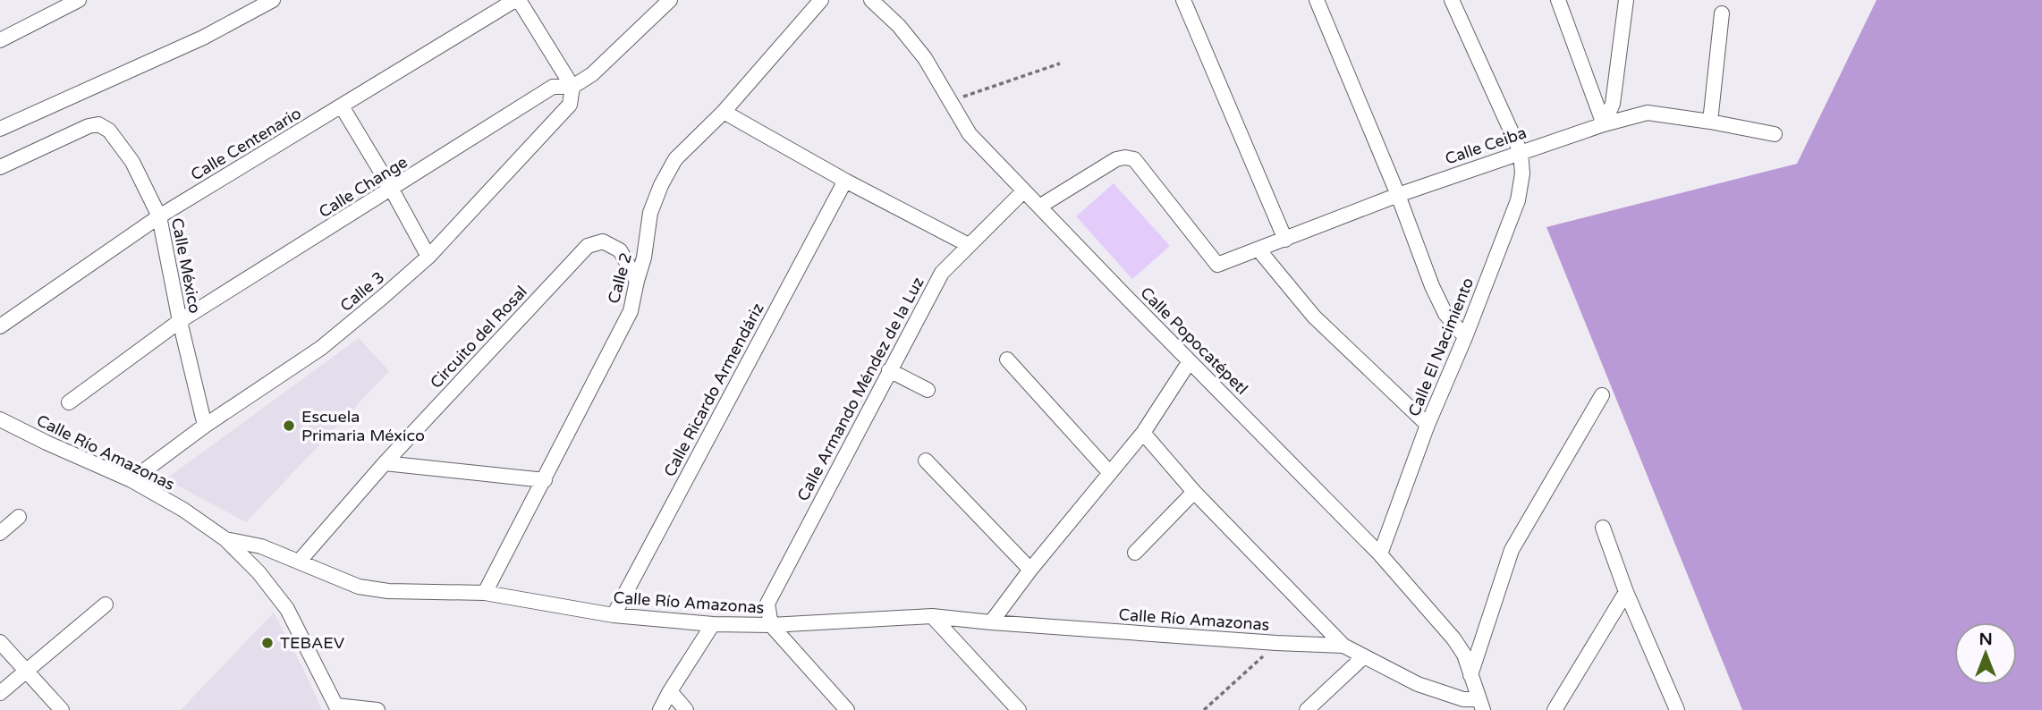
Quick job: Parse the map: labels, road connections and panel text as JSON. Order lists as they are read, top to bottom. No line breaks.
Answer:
{"streets":{"street":["Calle Centenario","Calle Ceiba","Calle Change","Calle México","Calle 2","Calle 3","Circuito del Rosal","Calle Popocatépetl","Calle El Nacimiento","Calle Armando Méndez de la Luz","Calle Ricardo Armendáriz","Calle Río Amazonas"]},"crossings":[["Calle Centenario","Calle México"],["Calle Ceiba","Calle Popocatépetl"],["Calle Ceiba","Calle El Nacimiento"],["Calle Change","Calle México"],["Calle Change","Calle 3"],["Calle México","Calle 3"],["Calle 2","Circuito del Rosal"],["Calle 2","Calle Río Amazonas"],["Calle 3","Calle Río Amazonas"],["Circuito del Rosal","Calle Río Amazonas"],["Calle Popocatépetl","Calle El Nacimiento"],["Calle Popocatépetl","Calle Armando Méndez de la Luz"],["Calle Popocatépetl","Calle Río Amazonas"],["Calle Armando Méndez de la Luz","Calle Río Amazonas"],["Calle Ricardo Armendáriz","Calle Río Amazonas"]],"places":["Escuela Primaria México","TEBAEV"],"north":"top"}
